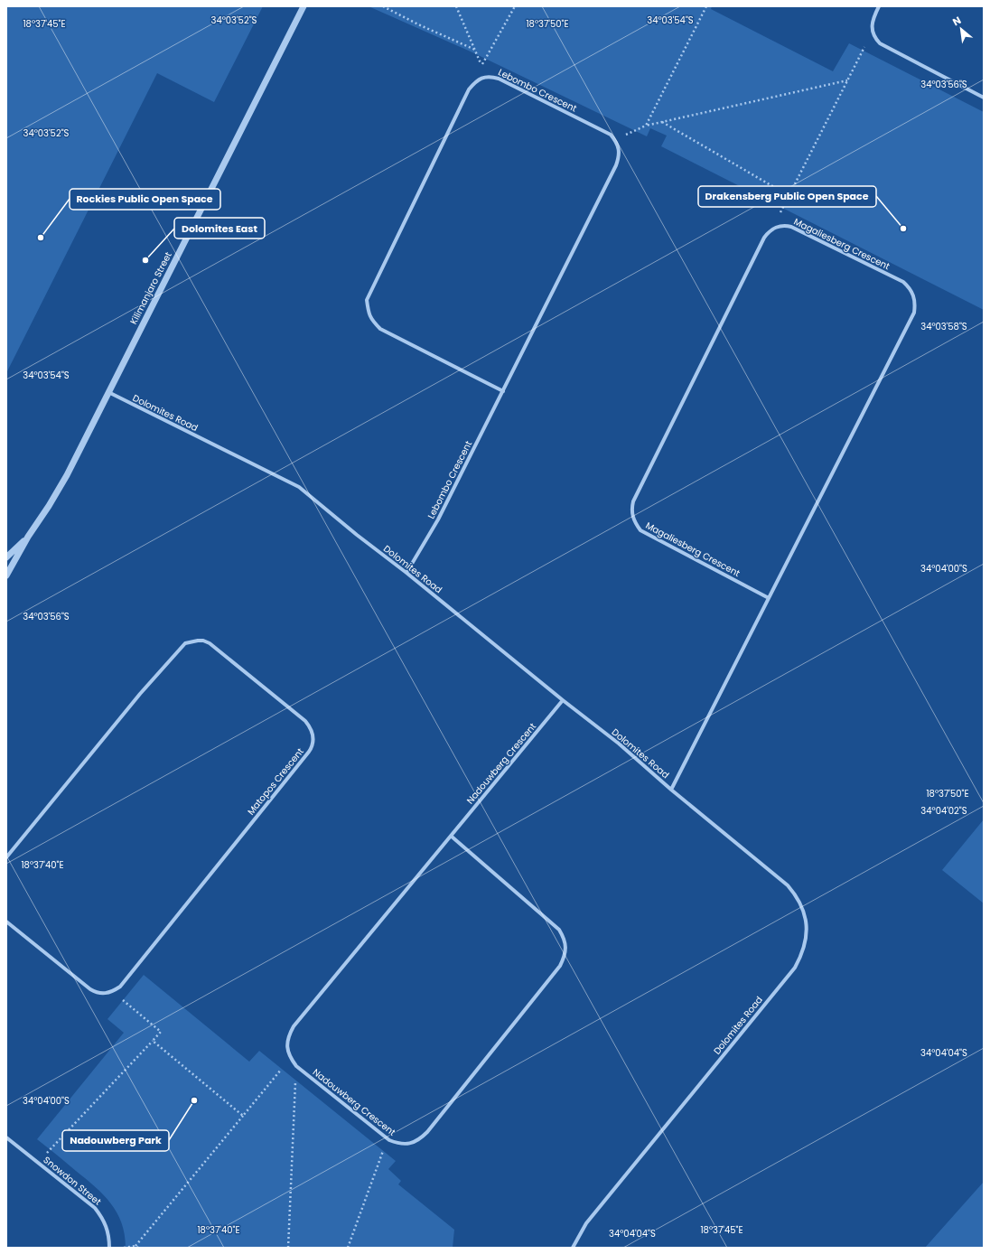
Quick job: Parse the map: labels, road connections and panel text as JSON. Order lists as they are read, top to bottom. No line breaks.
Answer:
{"streets":{"street":["Lebombo Crescent","Magaliesberg Crescent","Kilimanjaro Street","Dolomites Road","Nadouwberg Crescent","Matopos Crescent","Snowdon Street"]},"crossings":[["Lebombo Crescent","Dolomites Road"],["Magaliesberg Crescent","Dolomites Road"],["Kilimanjaro Street","Dolomites Road"],["Dolomites Road","Nadouwberg Crescent"]],"places":["Drakensberg Public Open Space","Rockies Public Open Space","Dolomites East","Nadouwberg Park"],"north":"top left","coordinates":["34°03'52\"S","34°03'54\"S","18°37'45\"E","18°37'50\"E","34°03'56\"S","34°03'58\"S","34°04'00\"S","34°04'02\"S","18°37'40\"E","34°04'04\"S"]}
